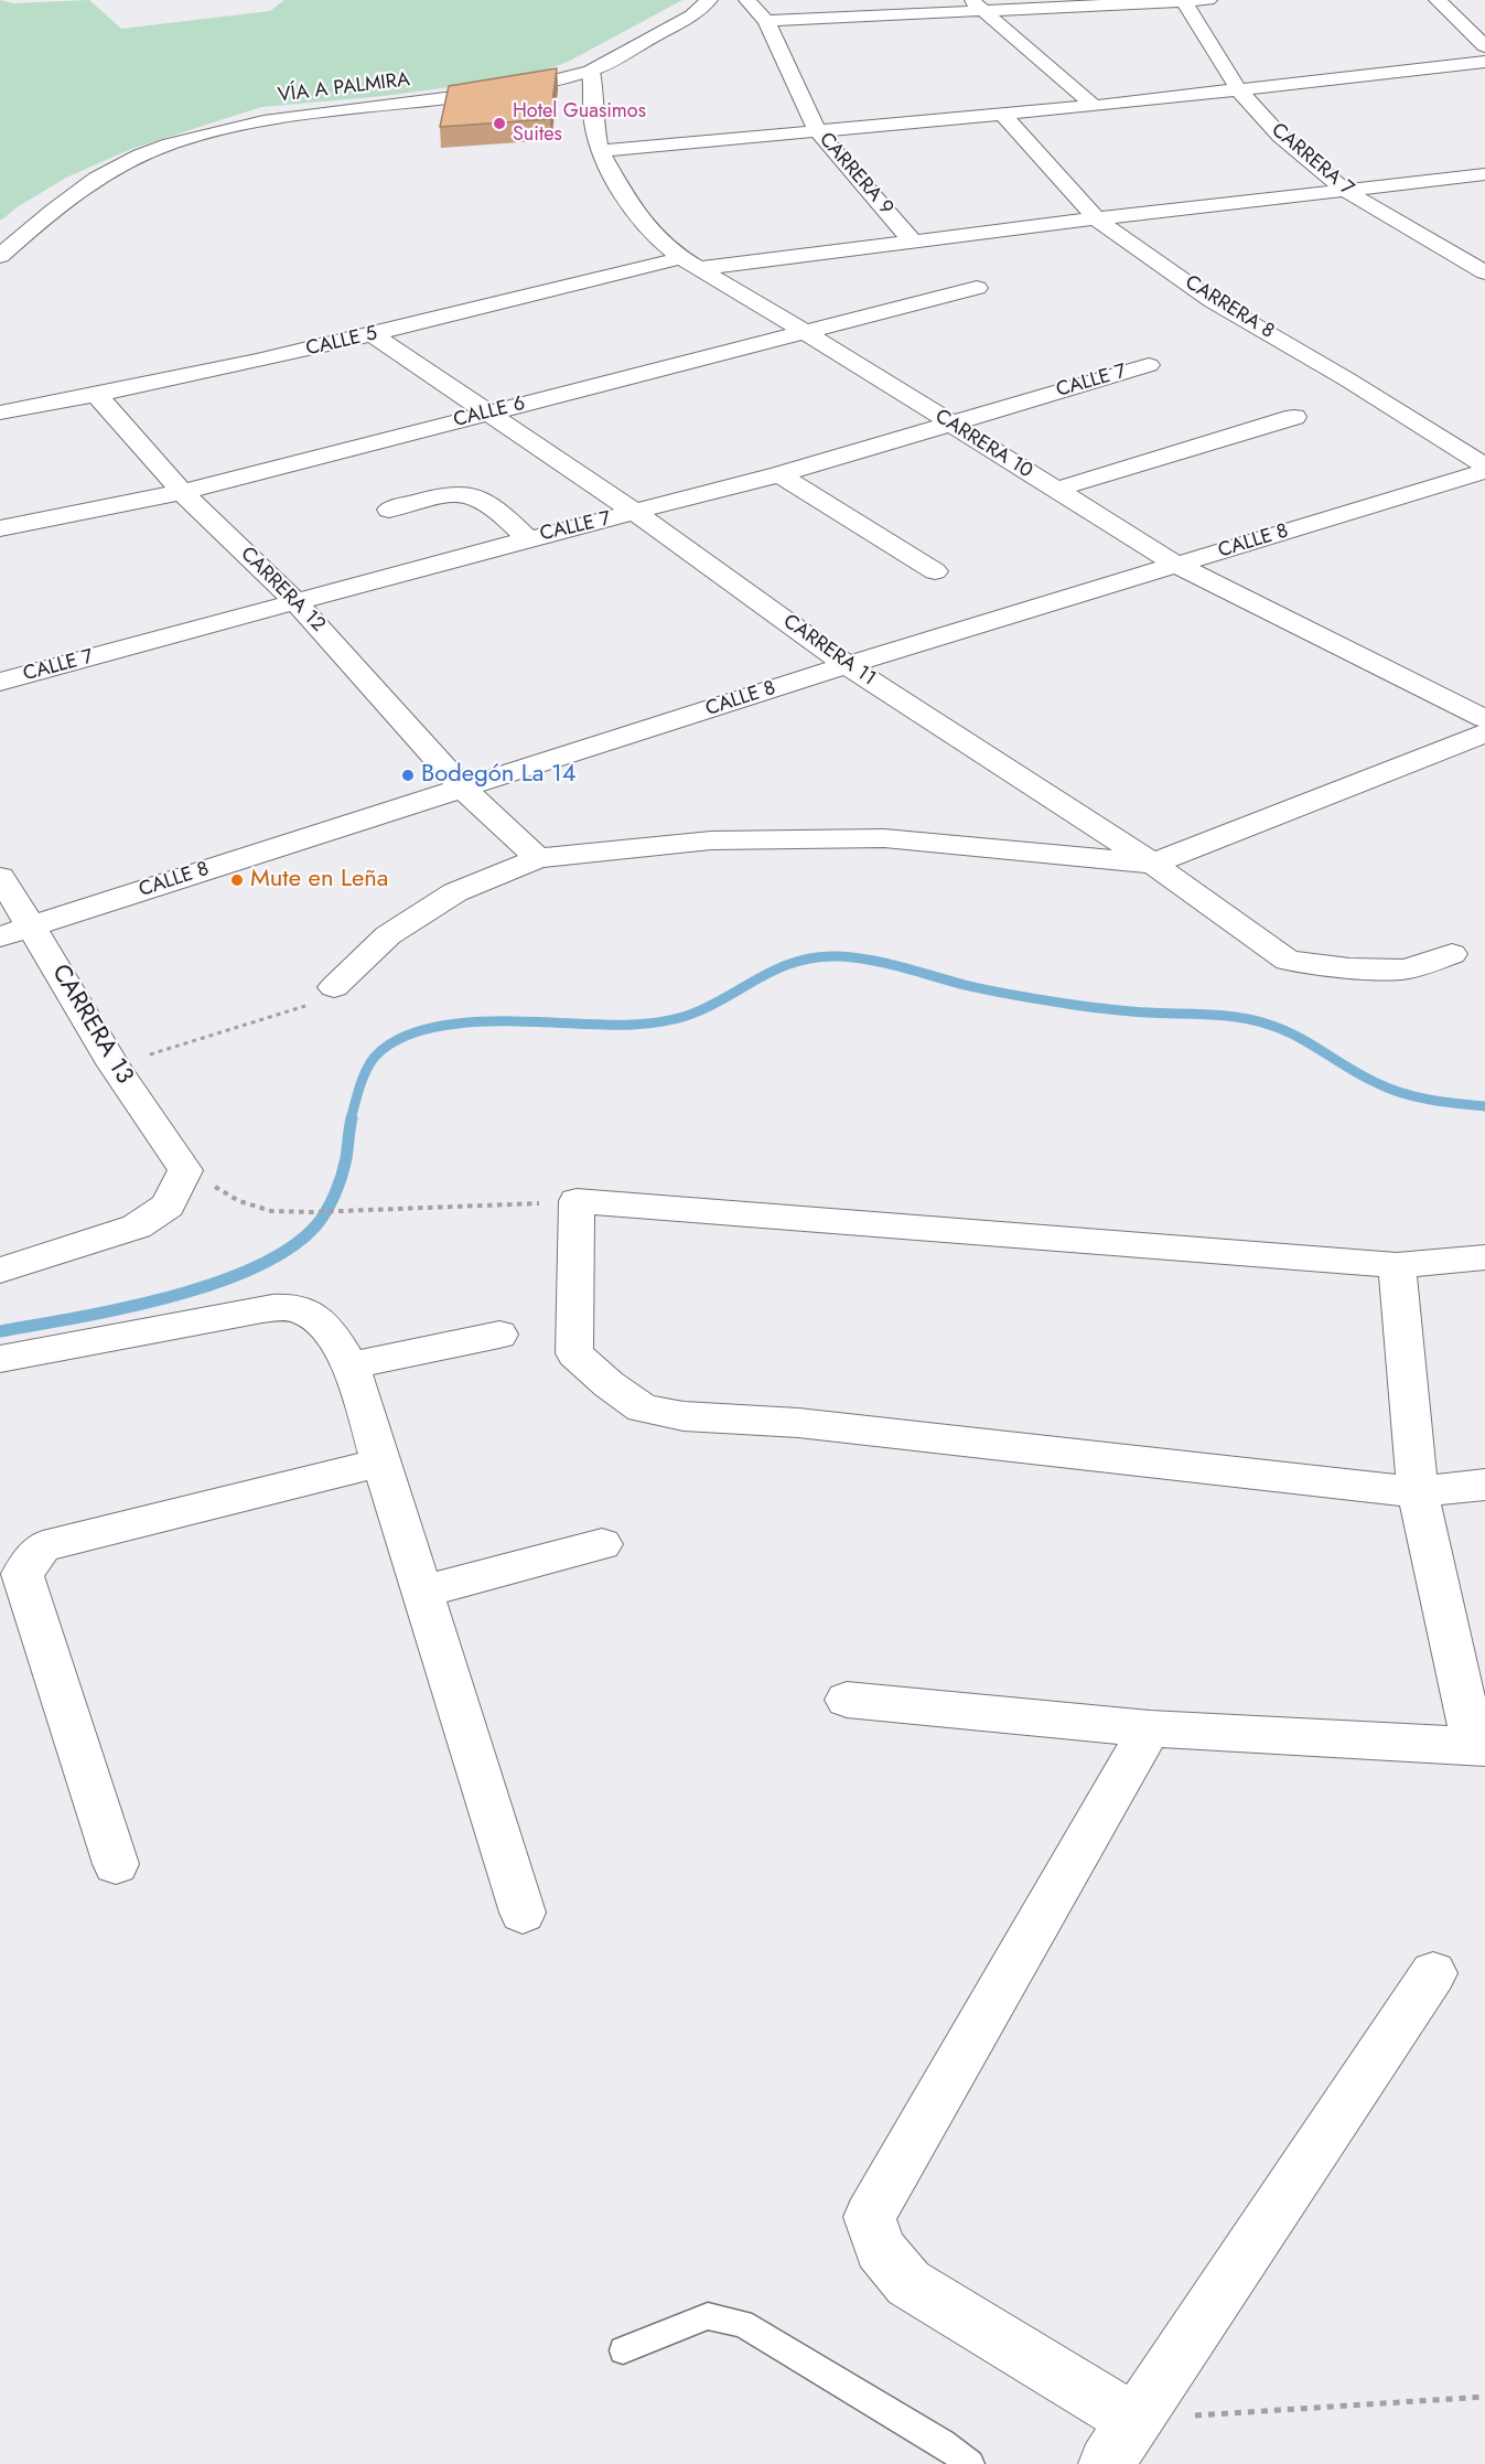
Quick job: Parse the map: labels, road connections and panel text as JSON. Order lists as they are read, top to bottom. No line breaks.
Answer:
{"streets":{"street":["VÍA A PALMIRA","CARRERA 7","CARRERA 9","CARRERA 8","CALLE 5","CALLE 7","CALLE 6","CARRERA 10","CALLE 8","CARRERA 12","CARRERA 11","CARRERA 13"]},"crossings":[["VÍA A PALMIRA","CARRERA 10"],["CARRERA 7","CALLE 5"],["CARRERA 9","CALLE 5"],["CARRERA 8","CALLE 5"],["CALLE 5","CARRERA 10"],["CALLE 5","CARRERA 12"],["CALLE 5","CARRERA 11"],["CALLE 7","CARRERA 10"],["CALLE 7","CARRERA 12"],["CALLE 7","CARRERA 11"],["CALLE 6","CARRERA 10"],["CALLE 6","CARRERA 12"],["CALLE 6","CARRERA 11"],["CARRERA 10","CALLE 8"],["CALLE 8","CARRERA 12"],["CALLE 8","CARRERA 11"],["CALLE 8","CARRERA 13"]],"places":["Hotel Guasimos Suites","Bodegón La 14","Mute en Leña"]}
